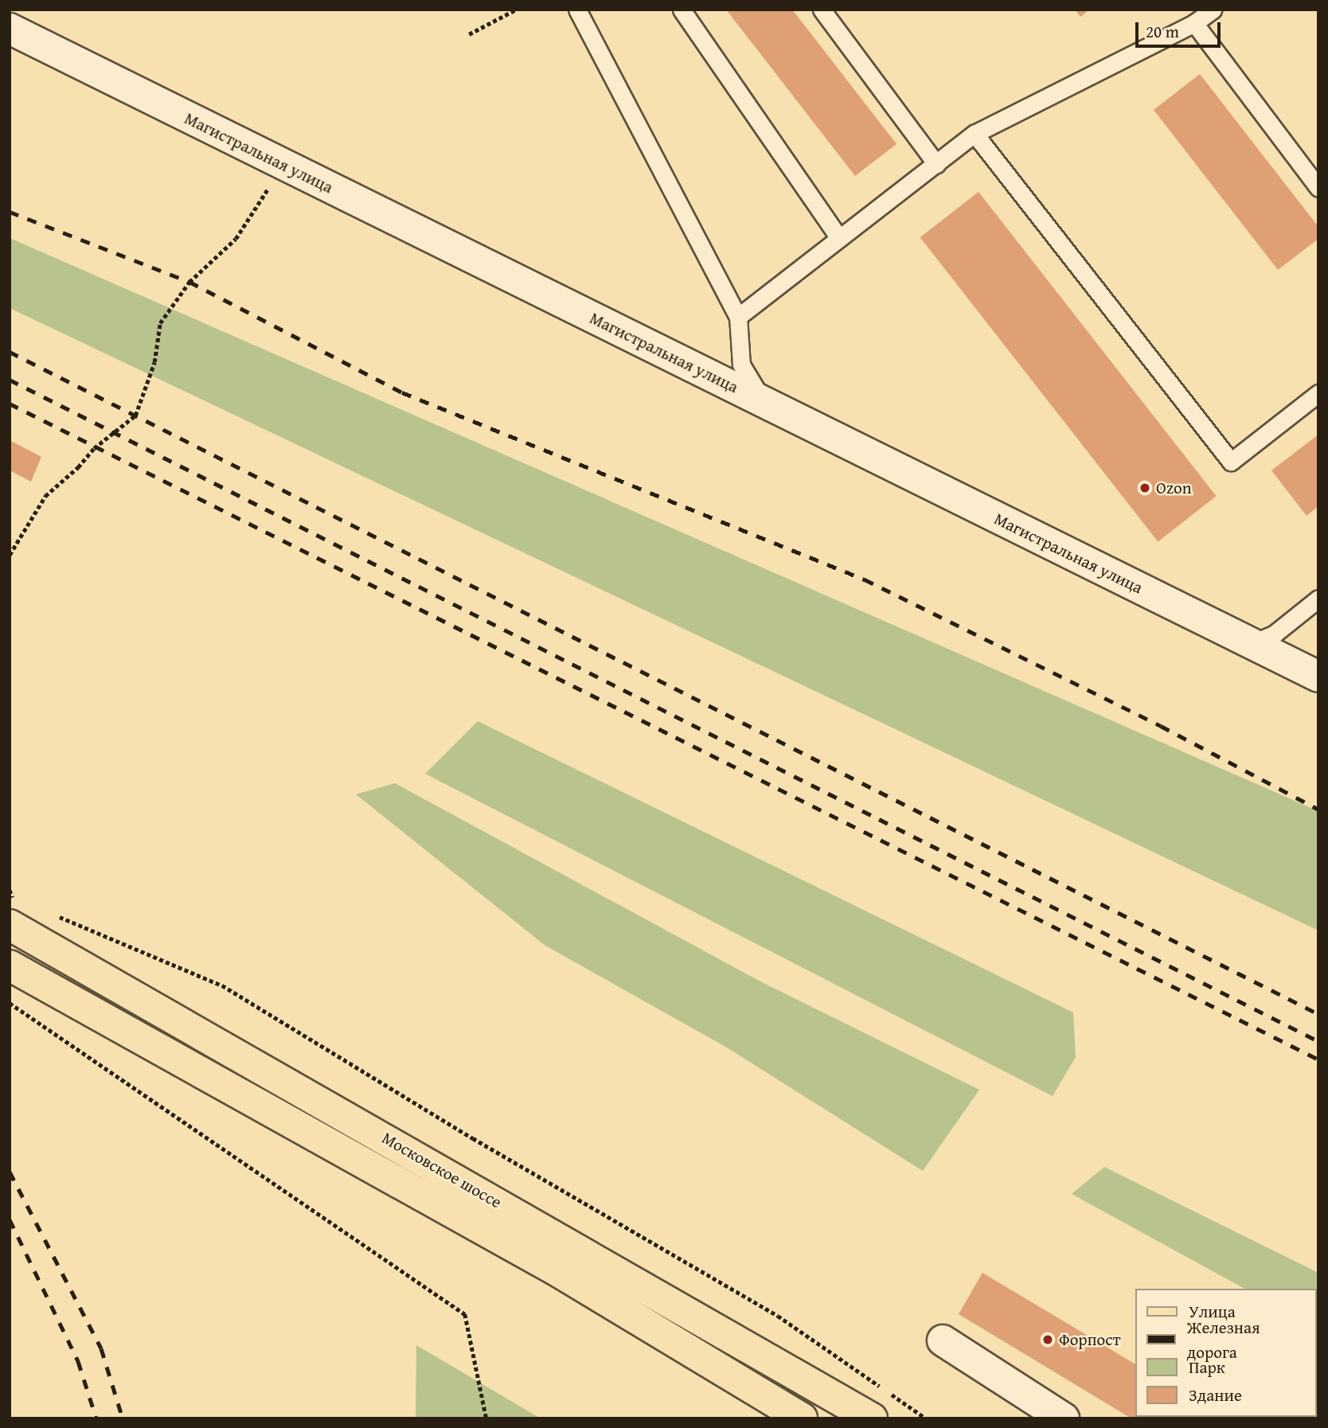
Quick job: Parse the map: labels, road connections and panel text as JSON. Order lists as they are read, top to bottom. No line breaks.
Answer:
{"streets":{"main road":["Московское шоссе"],"street":["Магистральная улица"]},"places":["Ozon","Форпост"],"legend":["Улица","Железная дорога","Парк","Здание"],"scale_bar":"20 m"}
